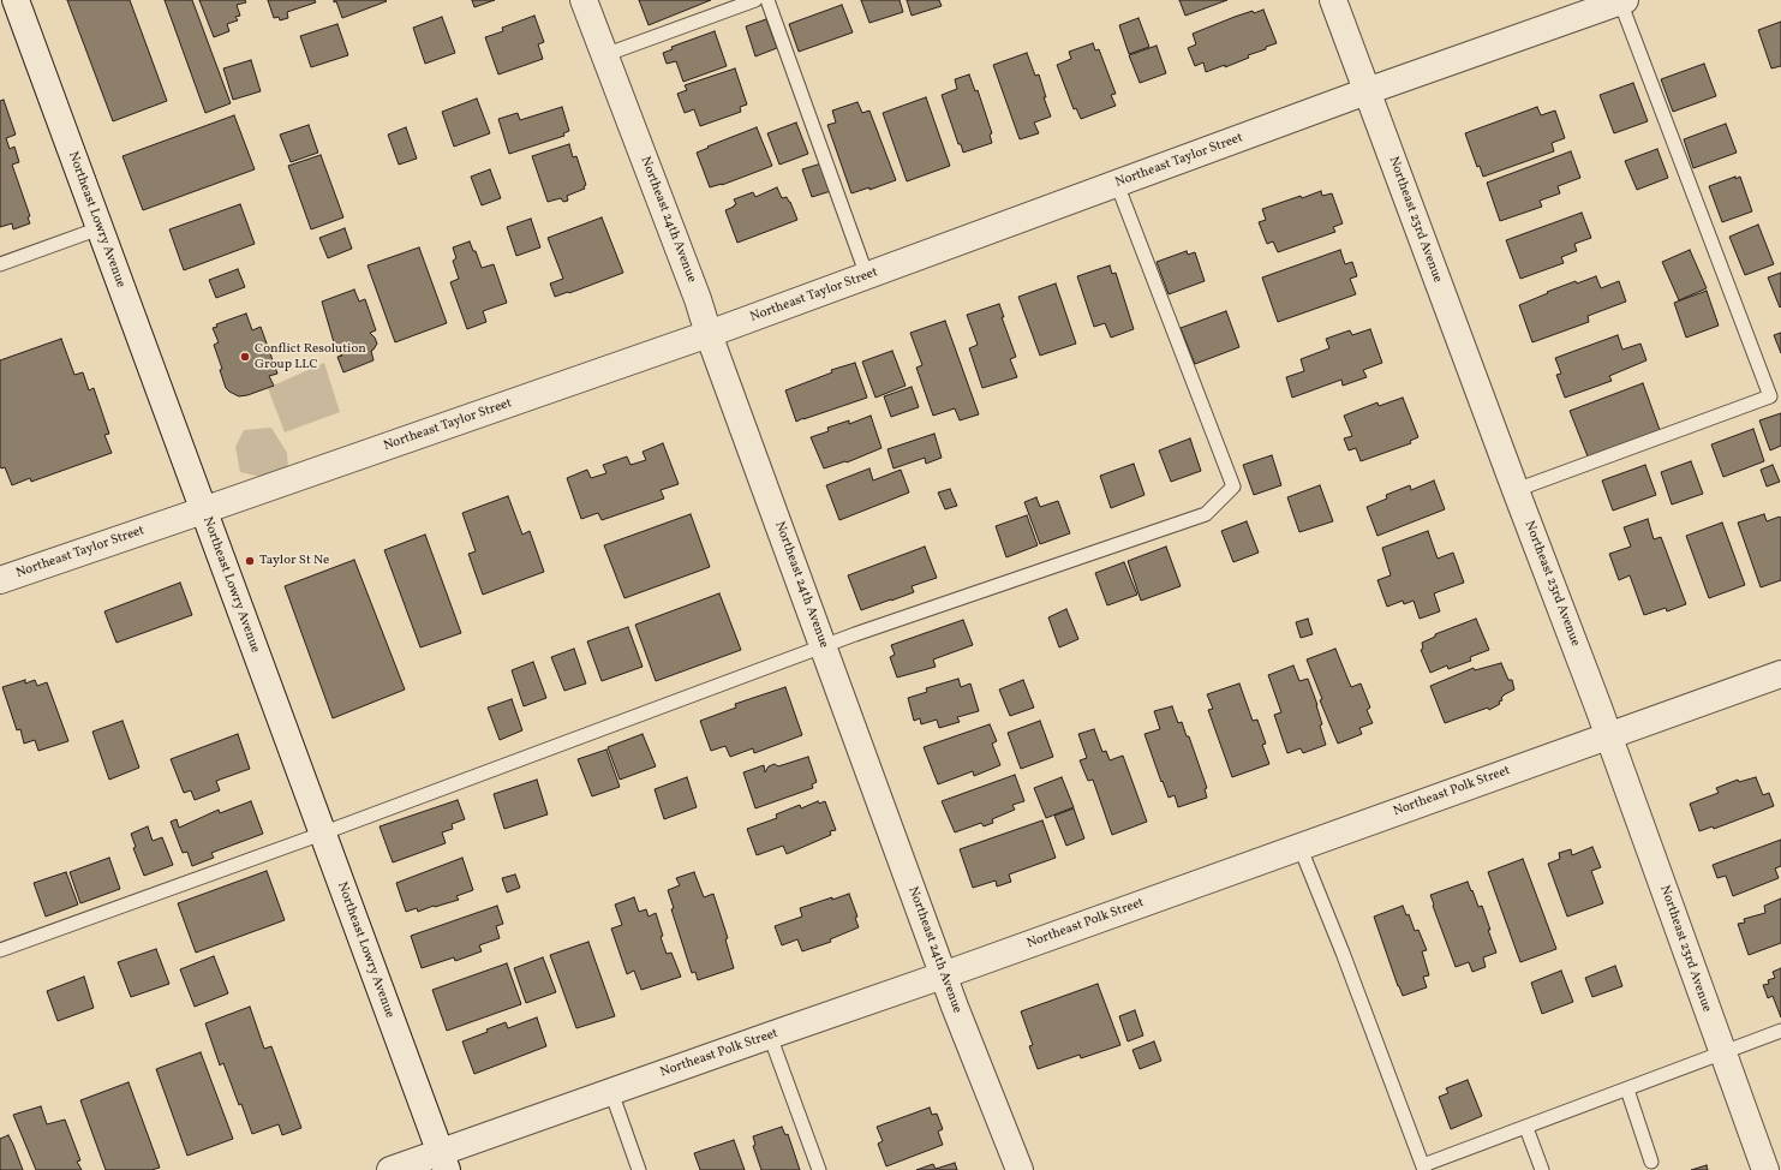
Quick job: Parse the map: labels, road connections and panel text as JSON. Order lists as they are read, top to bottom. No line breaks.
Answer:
{"streets":{"street":["Northeast Taylor Street","Northeast Lowry Avenue","Northeast 24th Avenue","Northeast 23rd Avenue","Northeast Polk Street"]},"crossings":[["Northeast Taylor Street","Northeast Lowry Avenue"],["Northeast Taylor Street","Northeast 24th Avenue"],["Northeast Taylor Street","Northeast 23rd Avenue"],["Northeast Lowry Avenue","Northeast Polk Street"],["Northeast 24th Avenue","Northeast Polk Street"],["Northeast 23rd Avenue","Northeast Polk Street"]],"places":["Conflict Resolution Group LLC","Taylor St Ne"]}
